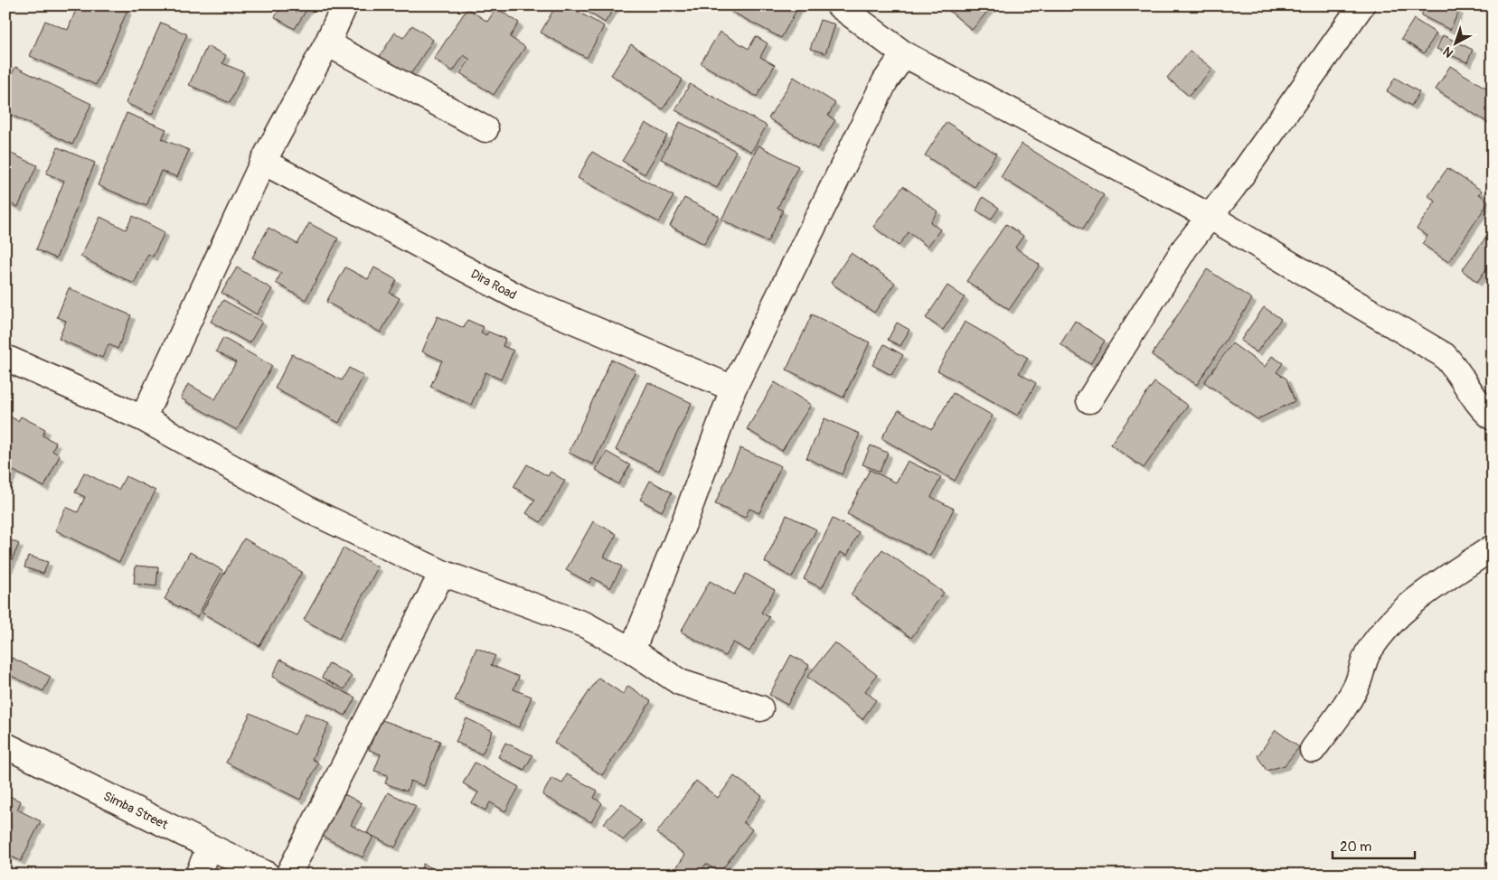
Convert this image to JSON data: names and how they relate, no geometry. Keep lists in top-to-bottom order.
{
  "streets": {
    "street": ["Dira Road", "Simba Street"]
  },
  "scale_bar": "20 m",
  "north": "bottom left"
}
